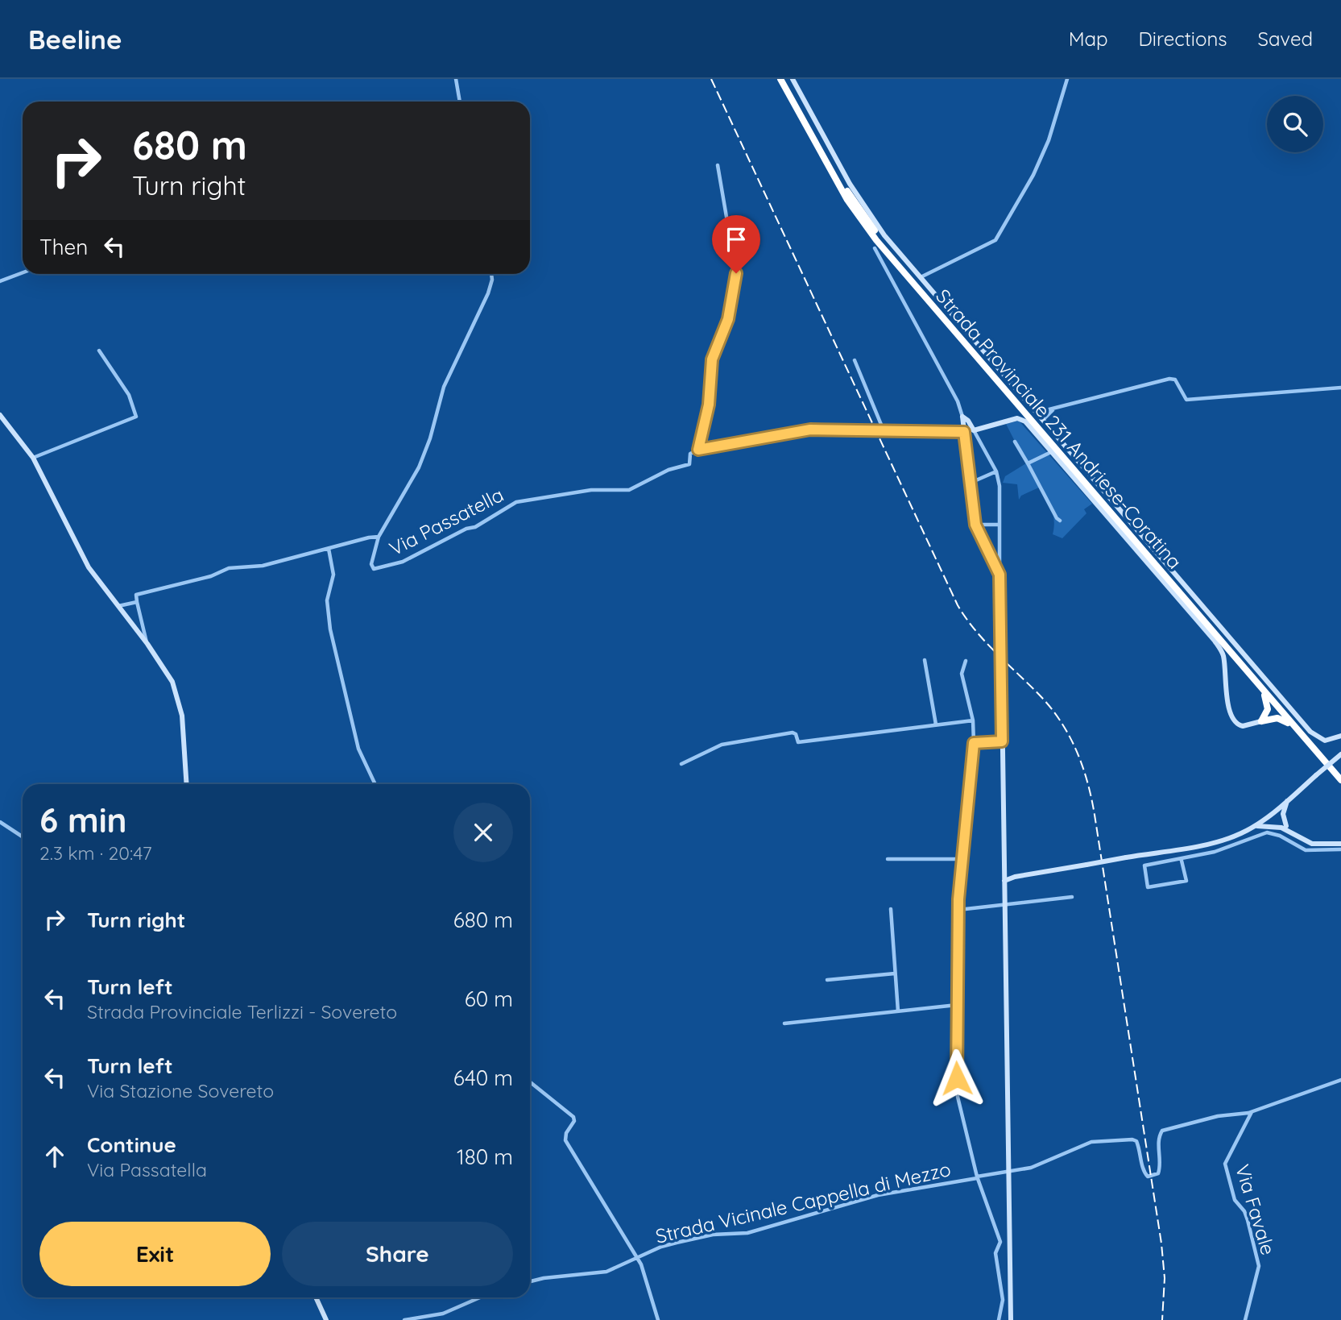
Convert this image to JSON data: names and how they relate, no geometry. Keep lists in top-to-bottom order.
{
  "streets": {
    "highway": ["Strada Provinciale 231 Andriese-Coratina"],
    "street": ["Via Passatella", "Strada Vicinale Cappella di Mezzo", "Via Favale"]
  },
  "crossings": [
    ["Strada Vicinale Cappella di Mezzo", "Via Favale"]
  ],
  "page": {
    "header": "Beeline",
    "nav": ["Map", "Directions", "Saved"],
    "turn": ["680 m", "Turn right"],
    "then": "Then",
    "heading": ["6 min", "2.3 km · 20:47"],
    "list": [
      {
        "name": "Turn right",
        "value": "680 m"
      },
      {
        "name": "Turn left",
        "note": "Strada Provinciale Terlizzi - Sovereto",
        "value": "60 m"
      },
      {
        "name": "Turn left",
        "note": "Via Stazione Sovereto",
        "value": "640 m"
      },
      {
        "name": "Continue",
        "note": "Via Passatella",
        "value": "180 m"
      }
    ],
    "buttons": ["Exit", "Share"]
  }
}
